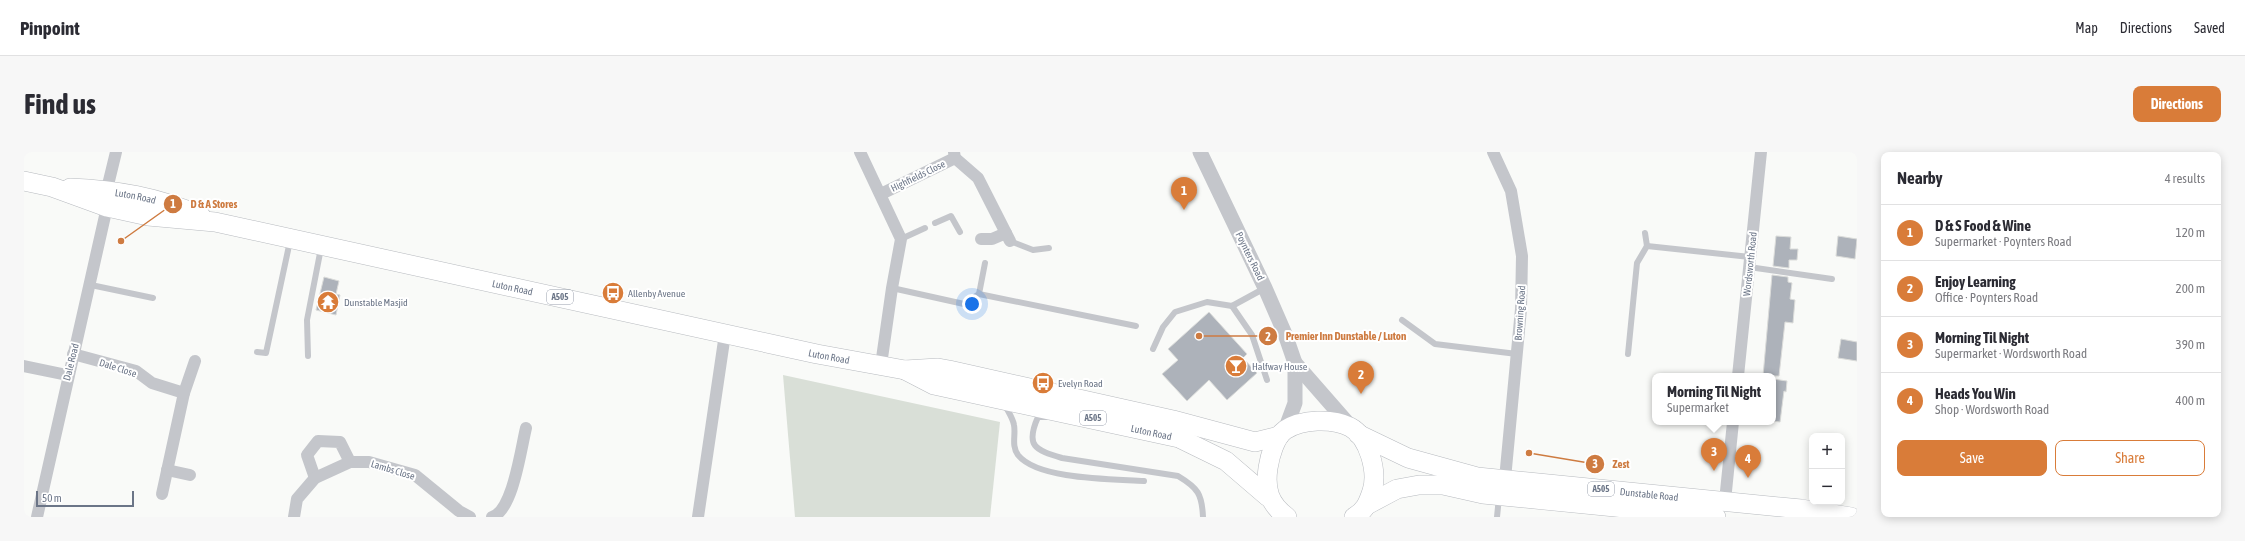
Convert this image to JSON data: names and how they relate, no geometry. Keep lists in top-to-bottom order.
{
  "streets": {
    "main road": ["Luton Road", "A505", "Dunstable Road"],
    "street": [
      "Highfields Close",
      "Poynters Road",
      "Wordsworth Road",
      "Browning Road",
      "Dale Road",
      "Dale Close",
      "Lambs Close"
    ]
  },
  "crossings": [
    ["Luton Road", "Poynters Road"],
    ["Luton Road", "A505"],
    ["Luton Road", "Dale Road"],
    ["Poynters Road", "A505"],
    ["Poynters Road", "Dunstable Road"],
    ["A505", "Dunstable Road"],
    ["Browning Road", "Dunstable Road"],
    ["Dale Road", "Dale Close"]
  ],
  "places": {
    "other": ["D & A Stores", "Premier Inn Dunstable / Luton", "Zest"],
    "bus stop": ["Allenby Avenue", "Evelyn Road"],
    "temple": ["Dunstable Masjid"],
    "bar": ["Halfway House"]
  },
  "scale_bar": "50 m",
  "page": {
    "header": "Pinpoint",
    "nav": ["Map", "Directions", "Saved"],
    "buttons": [
      "Directions",
      ["Save", "Share"]
    ],
    "title": "Find us",
    "heading": ["Nearby", "4 results"],
    "pins": [
      "1",
      "2",
      "3",
      "4"
    ],
    "list": [
      {
        "mark": "1",
        "name": "D & S Food & Wine",
        "note": "Supermarket · Poynters Road",
        "value": "120 m"
      },
      {
        "mark": "2",
        "name": "Enjoy Learning",
        "note": "Office · Poynters Road",
        "value": "200 m"
      },
      {
        "mark": "3",
        "name": "Morning Til Night",
        "note": "Supermarket · Wordsworth Road",
        "value": "390 m"
      },
      {
        "mark": "4",
        "name": "Heads You Win",
        "note": "Shop · Wordsworth Road",
        "value": "400 m"
      }
    ],
    "popup": ["Morning Til Night", "Supermarket"],
    "map_buttons": ["+", "−"],
    "scale": "50 m"
  }
}
